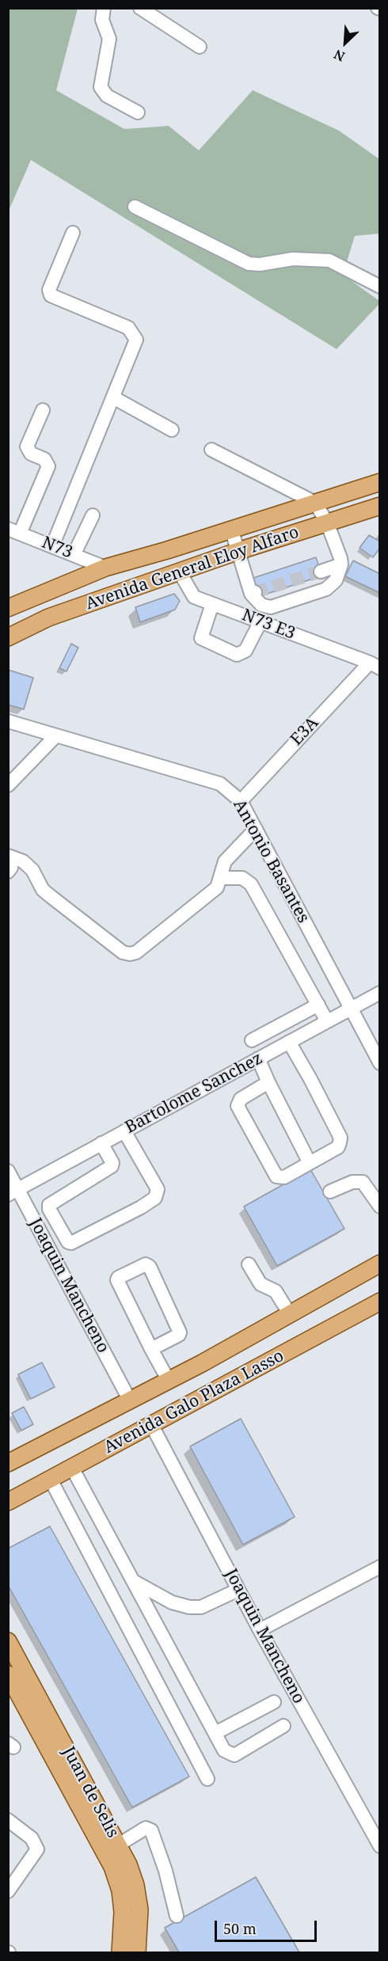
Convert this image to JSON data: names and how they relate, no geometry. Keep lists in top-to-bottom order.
{
  "streets": {
    "main road": ["Avenida General Eloy Alfaro", "Avenida Galo Plaza Lasso", "Juan de Selis"],
    "street": [
      "N73",
      "N73 E3",
      "E3A",
      "Antonio Basantes",
      "Bartolome Sanchez",
      "Joaquin Mancheno"
    ]
  },
  "crossings": [
    ["N73", "Avenida General Eloy Alfaro"],
    ["Avenida General Eloy Alfaro", "N73 E3"],
    ["N73 E3", "E3A"],
    ["E3A", "Antonio Basantes"],
    ["Antonio Basantes", "Bartolome Sanchez"],
    ["Bartolome Sanchez", "Joaquin Mancheno"],
    ["Joaquin Mancheno", "Avenida Galo Plaza Lasso"]
  ],
  "scale_bar": "50 m",
  "north": "bottom left"
}
